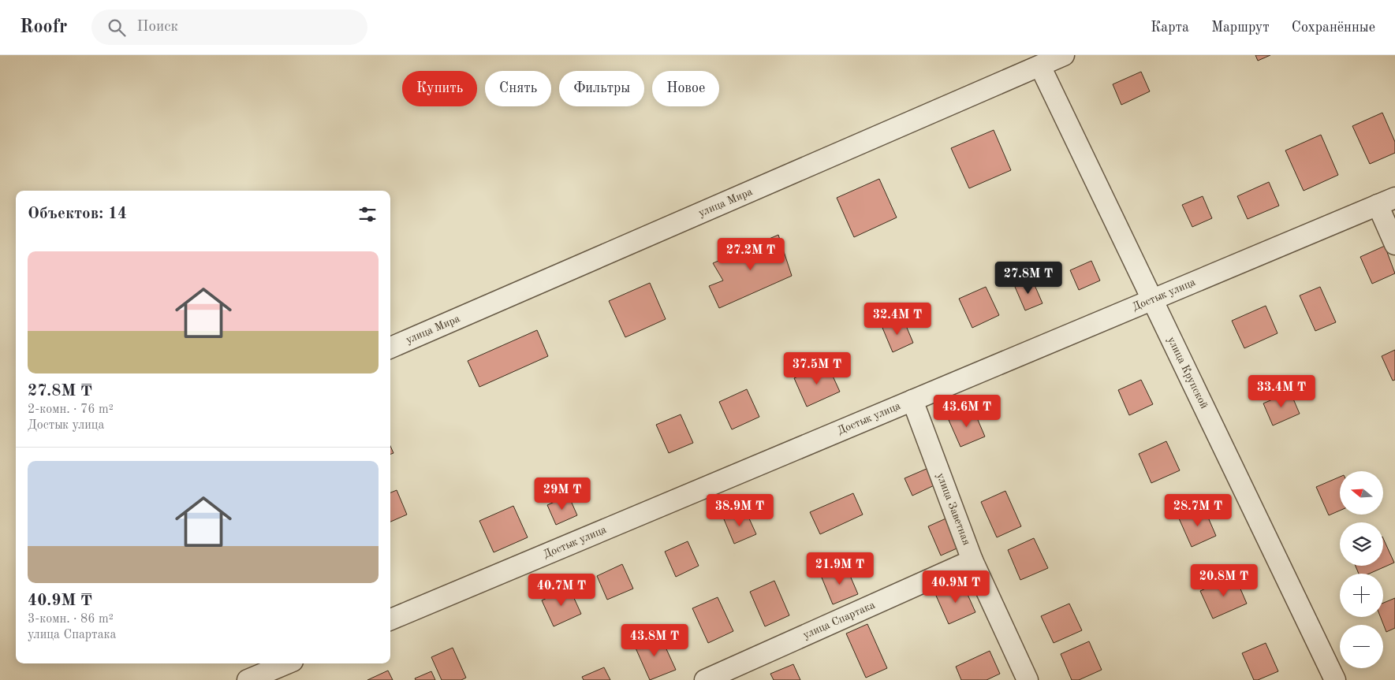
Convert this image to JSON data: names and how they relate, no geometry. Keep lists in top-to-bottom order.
{
  "streets": {
    "street": [
      "улица Мира",
      "Достык улица",
      "улица Крупской",
      "улица Заветная",
      "улица Спартака"
    ]
  },
  "crossings": [
    ["улица Мира", "улица Крупской"],
    ["Достык улица", "улица Крупской"],
    ["Достык улица", "улица Заветная"],
    ["улица Заветная", "улица Спартака"]
  ],
  "north": "left",
  "page": {
    "header": "Roofr",
    "search": "Поиск",
    "nav": ["Карта", "Маршрут", "Сохранённые"],
    "chip": [
      "Купить",
      "Снять",
      "Фильтры",
      "Новое"
    ],
    "heading": "Объектов: 14",
    "price": [
      "27.2M ₸",
      "27.8M ₸",
      "32.4M ₸",
      "37.5M ₸",
      "33.4M ₸",
      "43.6M ₸",
      "29M ₸",
      "38.9M ₸",
      "28.7M ₸",
      "21.9M ₸",
      "20.8M ₸",
      "40.9M ₸",
      "40.7M ₸",
      "43.8M ₸"
    ],
    "list": [
      {
        "name": "27.8M ₸",
        "note": "2-комн. · 76 m² · Достык улица"
      },
      {
        "name": "40.9M ₸",
        "note": "3-комн. · 86 m² · улица Спартака"
      }
    ],
    "map_buttons": ["+", "−"]
  }
}
